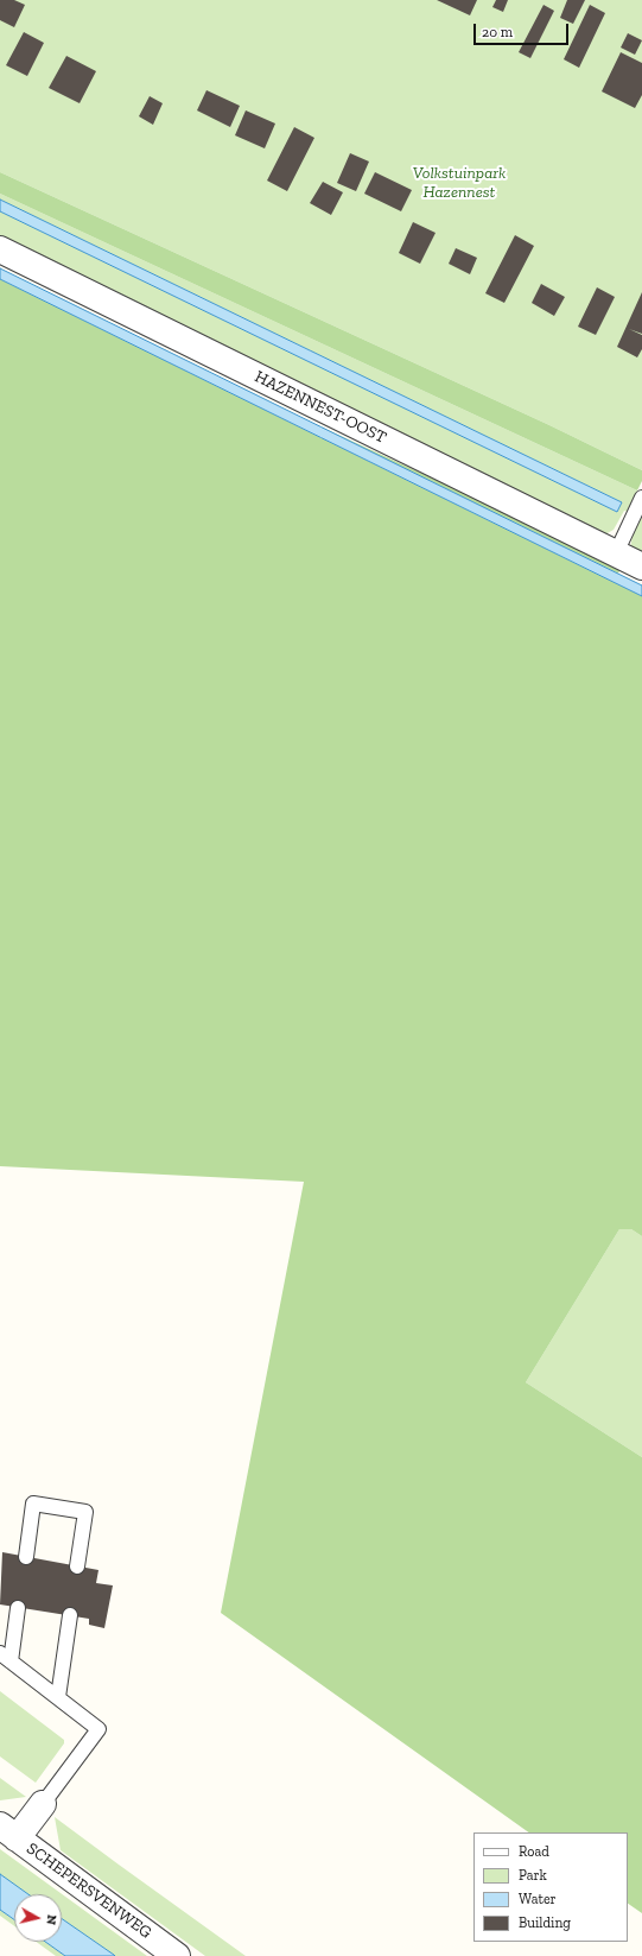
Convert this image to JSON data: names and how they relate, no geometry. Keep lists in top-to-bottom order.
{
  "streets": {
    "street": ["HAZENNEST-OOST", "SCHEPERSVENWEG"]
  },
  "parks": ["Volkstuinpark Hazennest"],
  "legend": [
    "Road",
    "Park",
    "Water",
    "Building"
  ],
  "scale_bar": "20 m",
  "north": "right"
}
